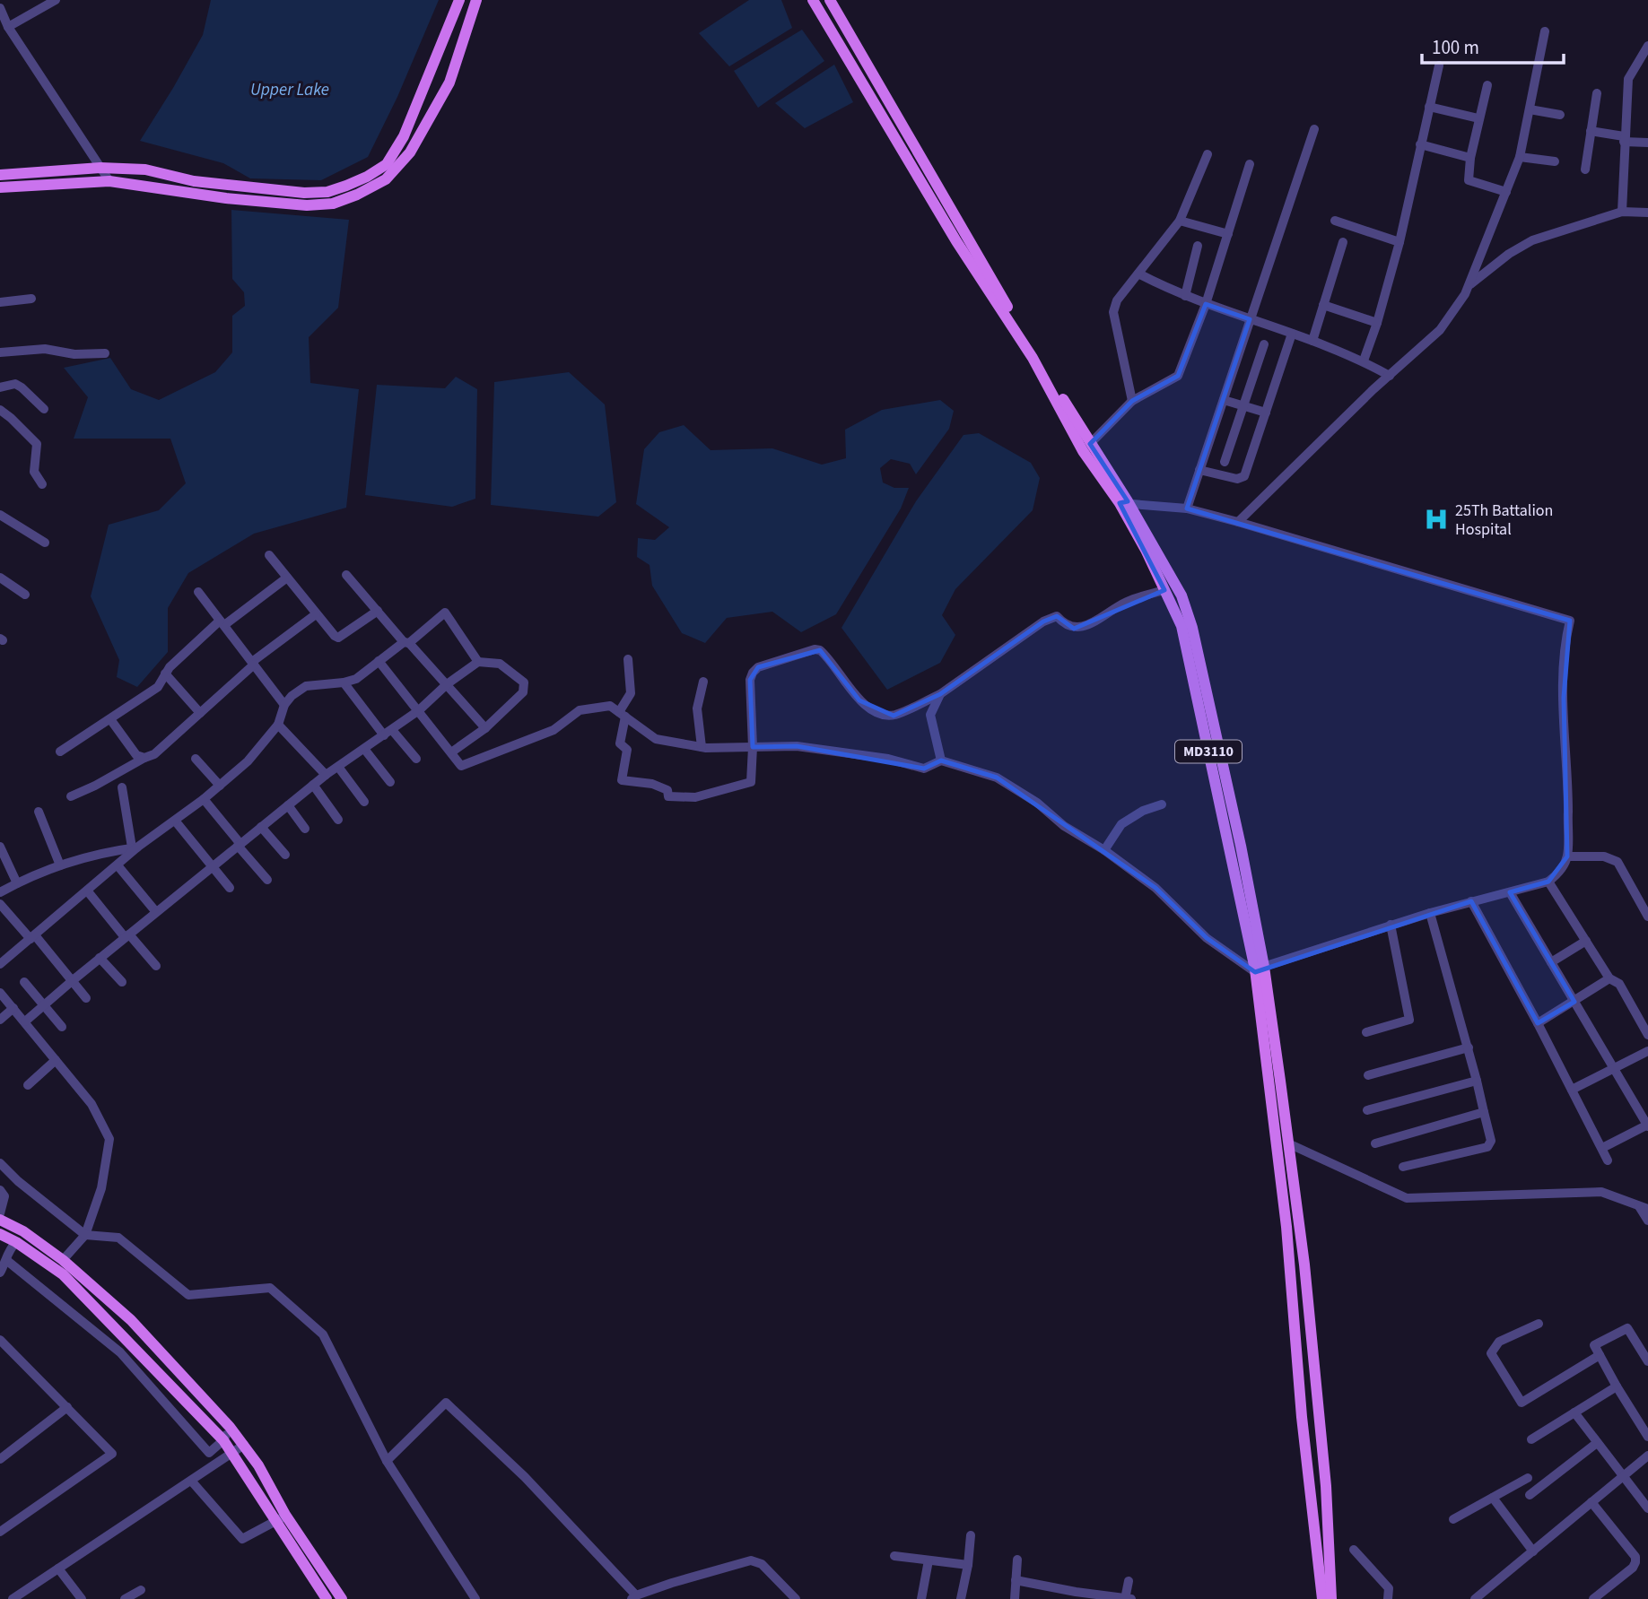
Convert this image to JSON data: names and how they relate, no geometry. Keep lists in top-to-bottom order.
{
  "streets": {
    "main road": ["MD3110"]
  },
  "water": ["Upper Lake"],
  "places": {
    "hospital": ["25Th Battalion Hospital"]
  },
  "scale_bar": "100 m"
}
